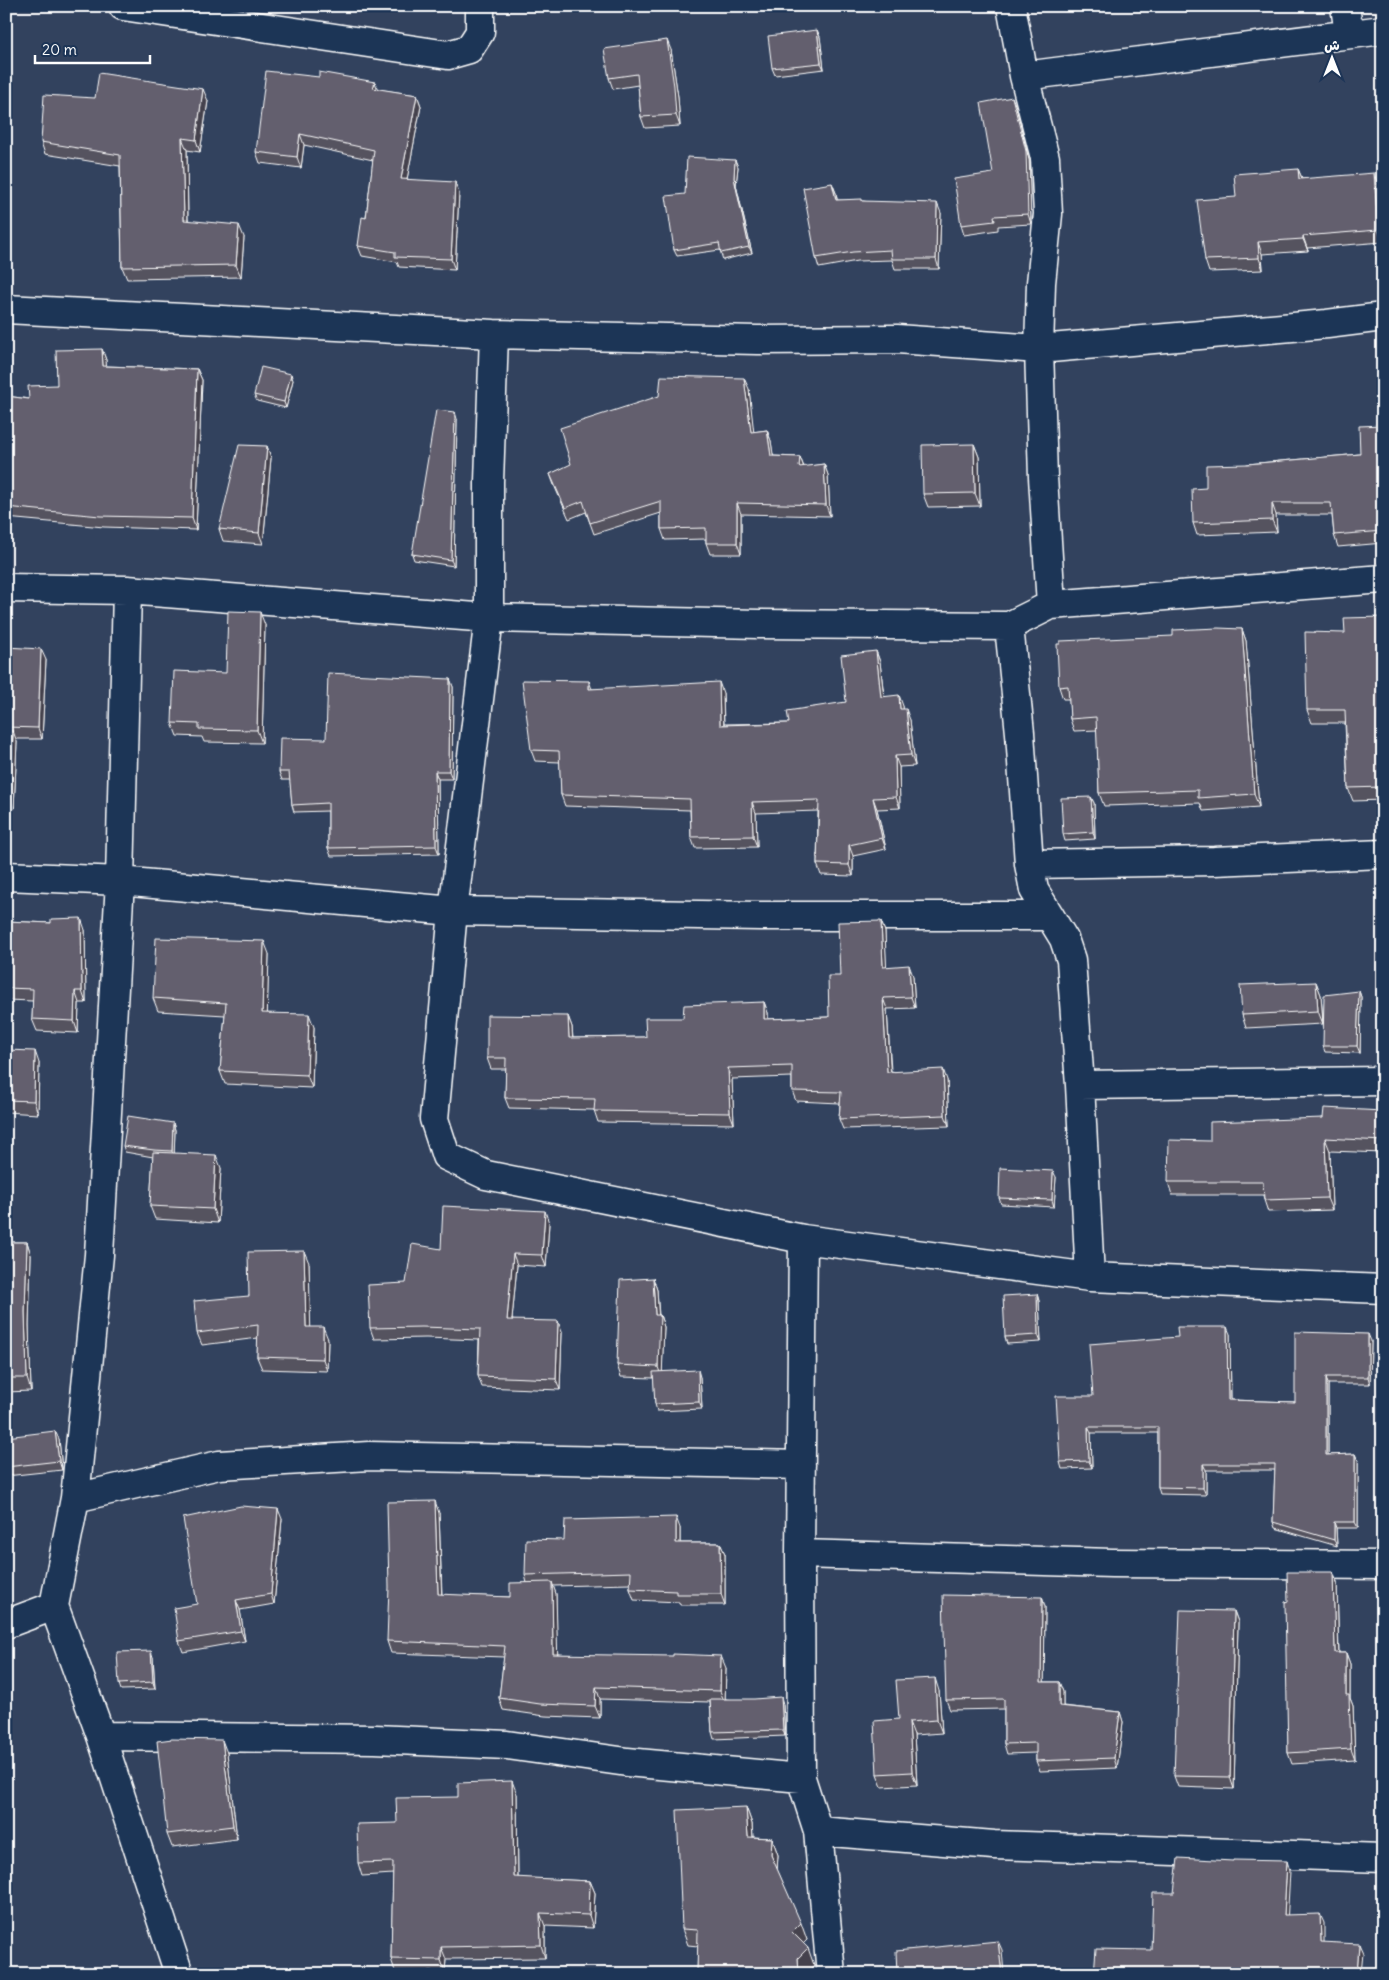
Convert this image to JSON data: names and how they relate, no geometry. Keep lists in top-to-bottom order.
{
  "scale_bar": "20 m",
  "north": "top"
}
